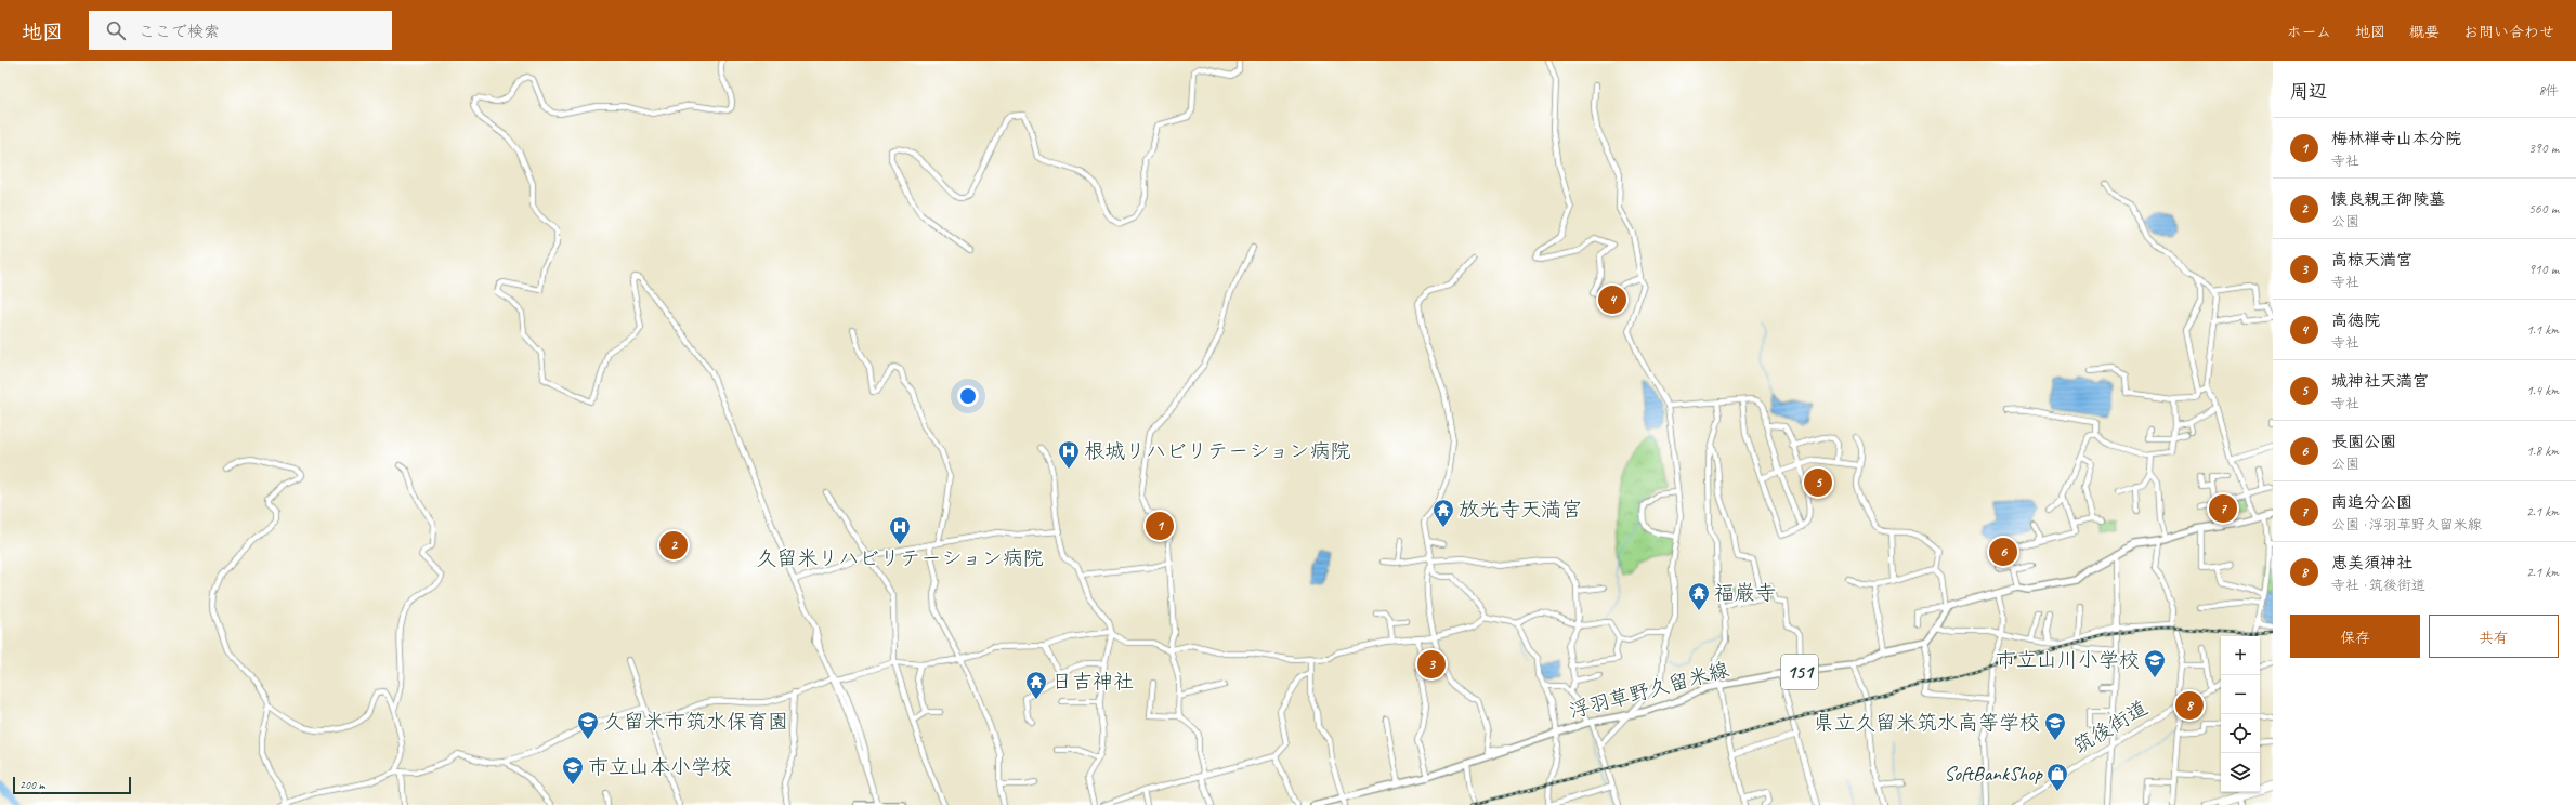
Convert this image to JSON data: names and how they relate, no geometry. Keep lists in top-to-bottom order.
{
  "streets": {
    "main road": ["151", "浮羽草野久留米線"],
    "street": ["筑後街道"]
  },
  "places": {
    "hospital": ["根城リハビリテーション病院", "久留米リハビリテーション病院"],
    "temple": ["放光寺天満宮", "福巌寺", "日吉神社"],
    "school or university": [
      "市立山川小学校",
      "久留米市筑水保育園",
      "県立久留米筑水高等学校",
      "市立山本小学校"
    ],
    "shop": ["SoftBankShop"]
  },
  "scale_bar": "200 m",
  "page": {
    "header": "地図",
    "search": "ここで検索",
    "nav": [
      "ホーム",
      "地図",
      "概要",
      "お問い合わせ"
    ],
    "heading": ["周辺", "8件"],
    "list": [
      {
        "mark": "1",
        "name": "梅林禅寺山本分院",
        "note": "寺社",
        "value": "390 m"
      },
      {
        "mark": "2",
        "name": "懐良親王御陵墓",
        "note": "公園",
        "value": "560 m"
      },
      {
        "mark": "3",
        "name": "高椋天満宮",
        "note": "寺社",
        "value": "910 m"
      },
      {
        "mark": "4",
        "name": "高徳院",
        "note": "寺社",
        "value": "1.1 km"
      },
      {
        "mark": "5",
        "name": "城神社天満宮",
        "note": "寺社",
        "value": "1.4 km"
      },
      {
        "mark": "6",
        "name": "長園公園",
        "note": "公園",
        "value": "1.8 km"
      },
      {
        "mark": "7",
        "name": "南追分公園",
        "note": "公園 · 浮羽草野久留米線",
        "value": "2.1 km"
      },
      {
        "mark": "8",
        "name": "恵美須神社",
        "note": "寺社 · 筑後街道",
        "value": "2.1 km"
      }
    ],
    "pins": [
      "4",
      "5",
      "7",
      "1",
      "2",
      "6",
      "3",
      "8"
    ],
    "buttons": ["保存", "共有"],
    "map_buttons": ["+", "−"],
    "scale": "200 m"
  }
}
